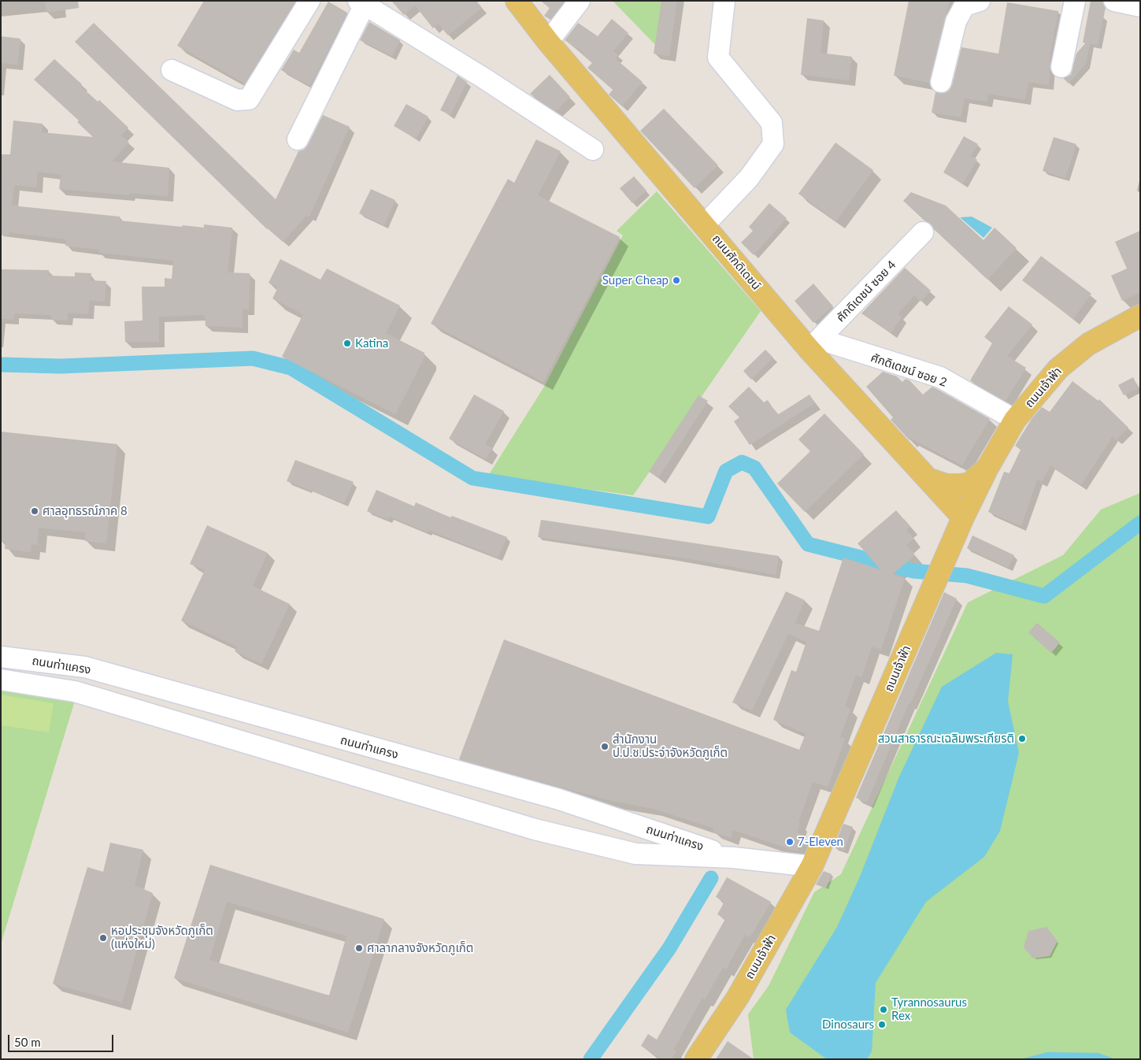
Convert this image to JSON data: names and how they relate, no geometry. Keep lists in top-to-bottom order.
{
  "streets": {
    "main road": ["ถนนศักดิเดชน์", "ถนนเจ้าฟ้า"],
    "street": ["ศักดิเดชน์ ซอย 4", "ศักดิเดชน์ ซอย 2", "ถนนท่าแครง"]
  },
  "crossings": [
    ["ถนนศักดิเดชน์", "ศักดิเดชน์ ซอย 4"],
    ["ถนนศักดิเดชน์", "ศักดิเดชน์ ซอย 2"],
    ["ถนนศักดิเดชน์", "ถนนเจ้าฟ้า"],
    ["ศักดิเดชน์ ซอย 4", "ศักดิเดชน์ ซอย 2"],
    ["ศักดิเดชน์ ซอย 2", "ถนนเจ้าฟ้า"],
    ["ถนนเจ้าฟ้า", "ถนนท่าแครง"]
  ],
  "places": [
    "Super Cheap",
    "Katina",
    "ศาลอุทธรณ์ภาค 8",
    "สวนสาธารณะเฉลิมพระเกียรติ",
    "สำนักงาน ป.ป.ช.ประจำจังหวัดภูเก็ต",
    "7-Eleven",
    "หอประชุมจังหวัดภูเก็ต (แห่งใหม่)",
    "ศาลากลางจังหวัดภูเก็ต",
    "Tyrannosaurus Rex",
    "Dinosaurs"
  ],
  "scale_bar": "50 m"
}
